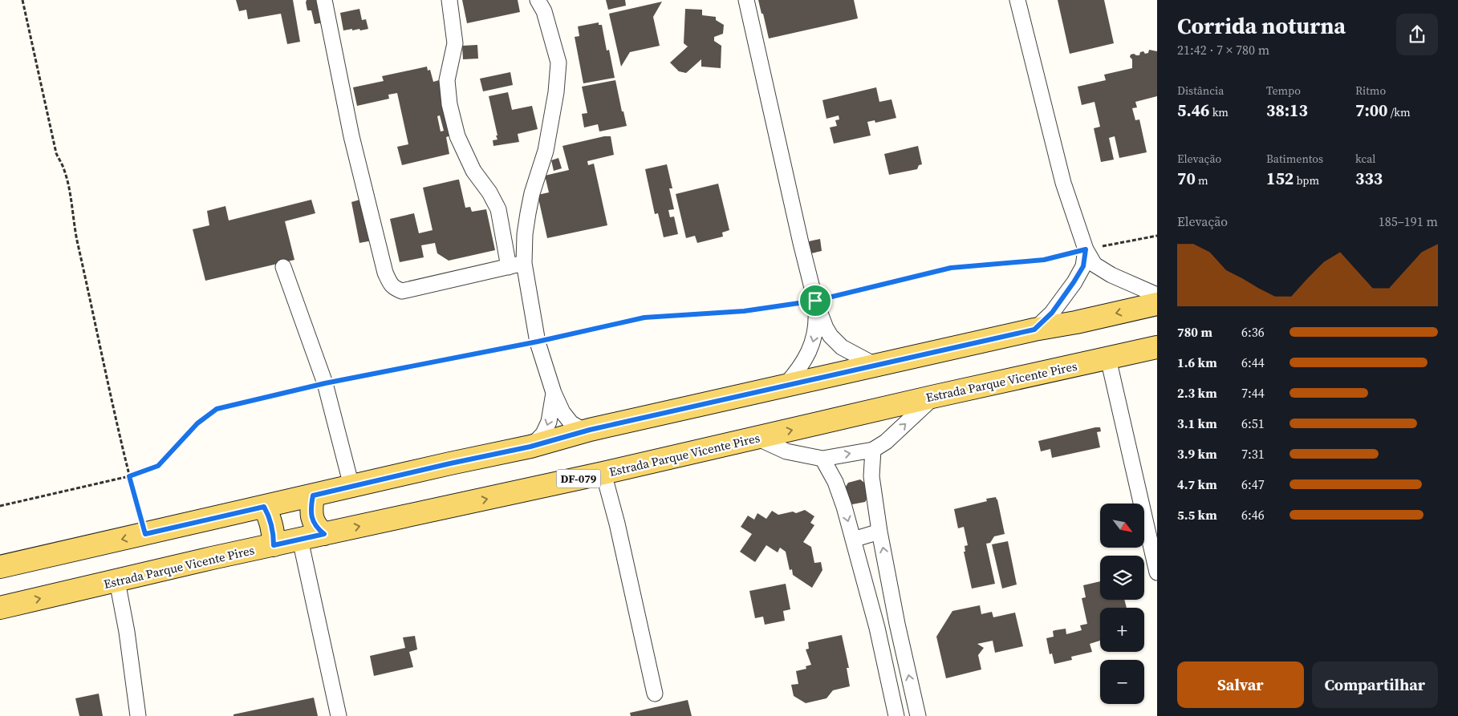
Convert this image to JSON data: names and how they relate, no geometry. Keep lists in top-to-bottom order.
{
  "streets": {
    "main road": ["Estrada Parque Vicente Pires", "DF-079"]
  },
  "north": "bottom right",
  "page": {
    "heading": ["Corrida noturna", "21:42 · 7 × 780 m"],
    "stats": [
      ["Distância", "5.46 km"],
      ["Tempo", "38:13"],
      ["Ritmo", "7:00 /km"],
      ["Elevação", "70 m"],
      ["Batimentos", "152 bpm"],
      ["kcal", "333"]
    ],
    "chart": ["Elevação", "185–191 m"],
    "list": [
      {
        "name": "780 m",
        "note": "6:36"
      },
      {
        "name": "1.6 km",
        "note": "6:44"
      },
      {
        "name": "2.3 km",
        "note": "7:44"
      },
      {
        "name": "3.1 km",
        "note": "6:51"
      },
      {
        "name": "3.9 km",
        "note": "7:31"
      },
      {
        "name": "4.7 km",
        "note": "6:47"
      },
      {
        "name": "5.5 km",
        "note": "6:46"
      }
    ],
    "map_buttons": ["+", "−"],
    "buttons": ["Salvar", "Compartilhar"]
  }
}
